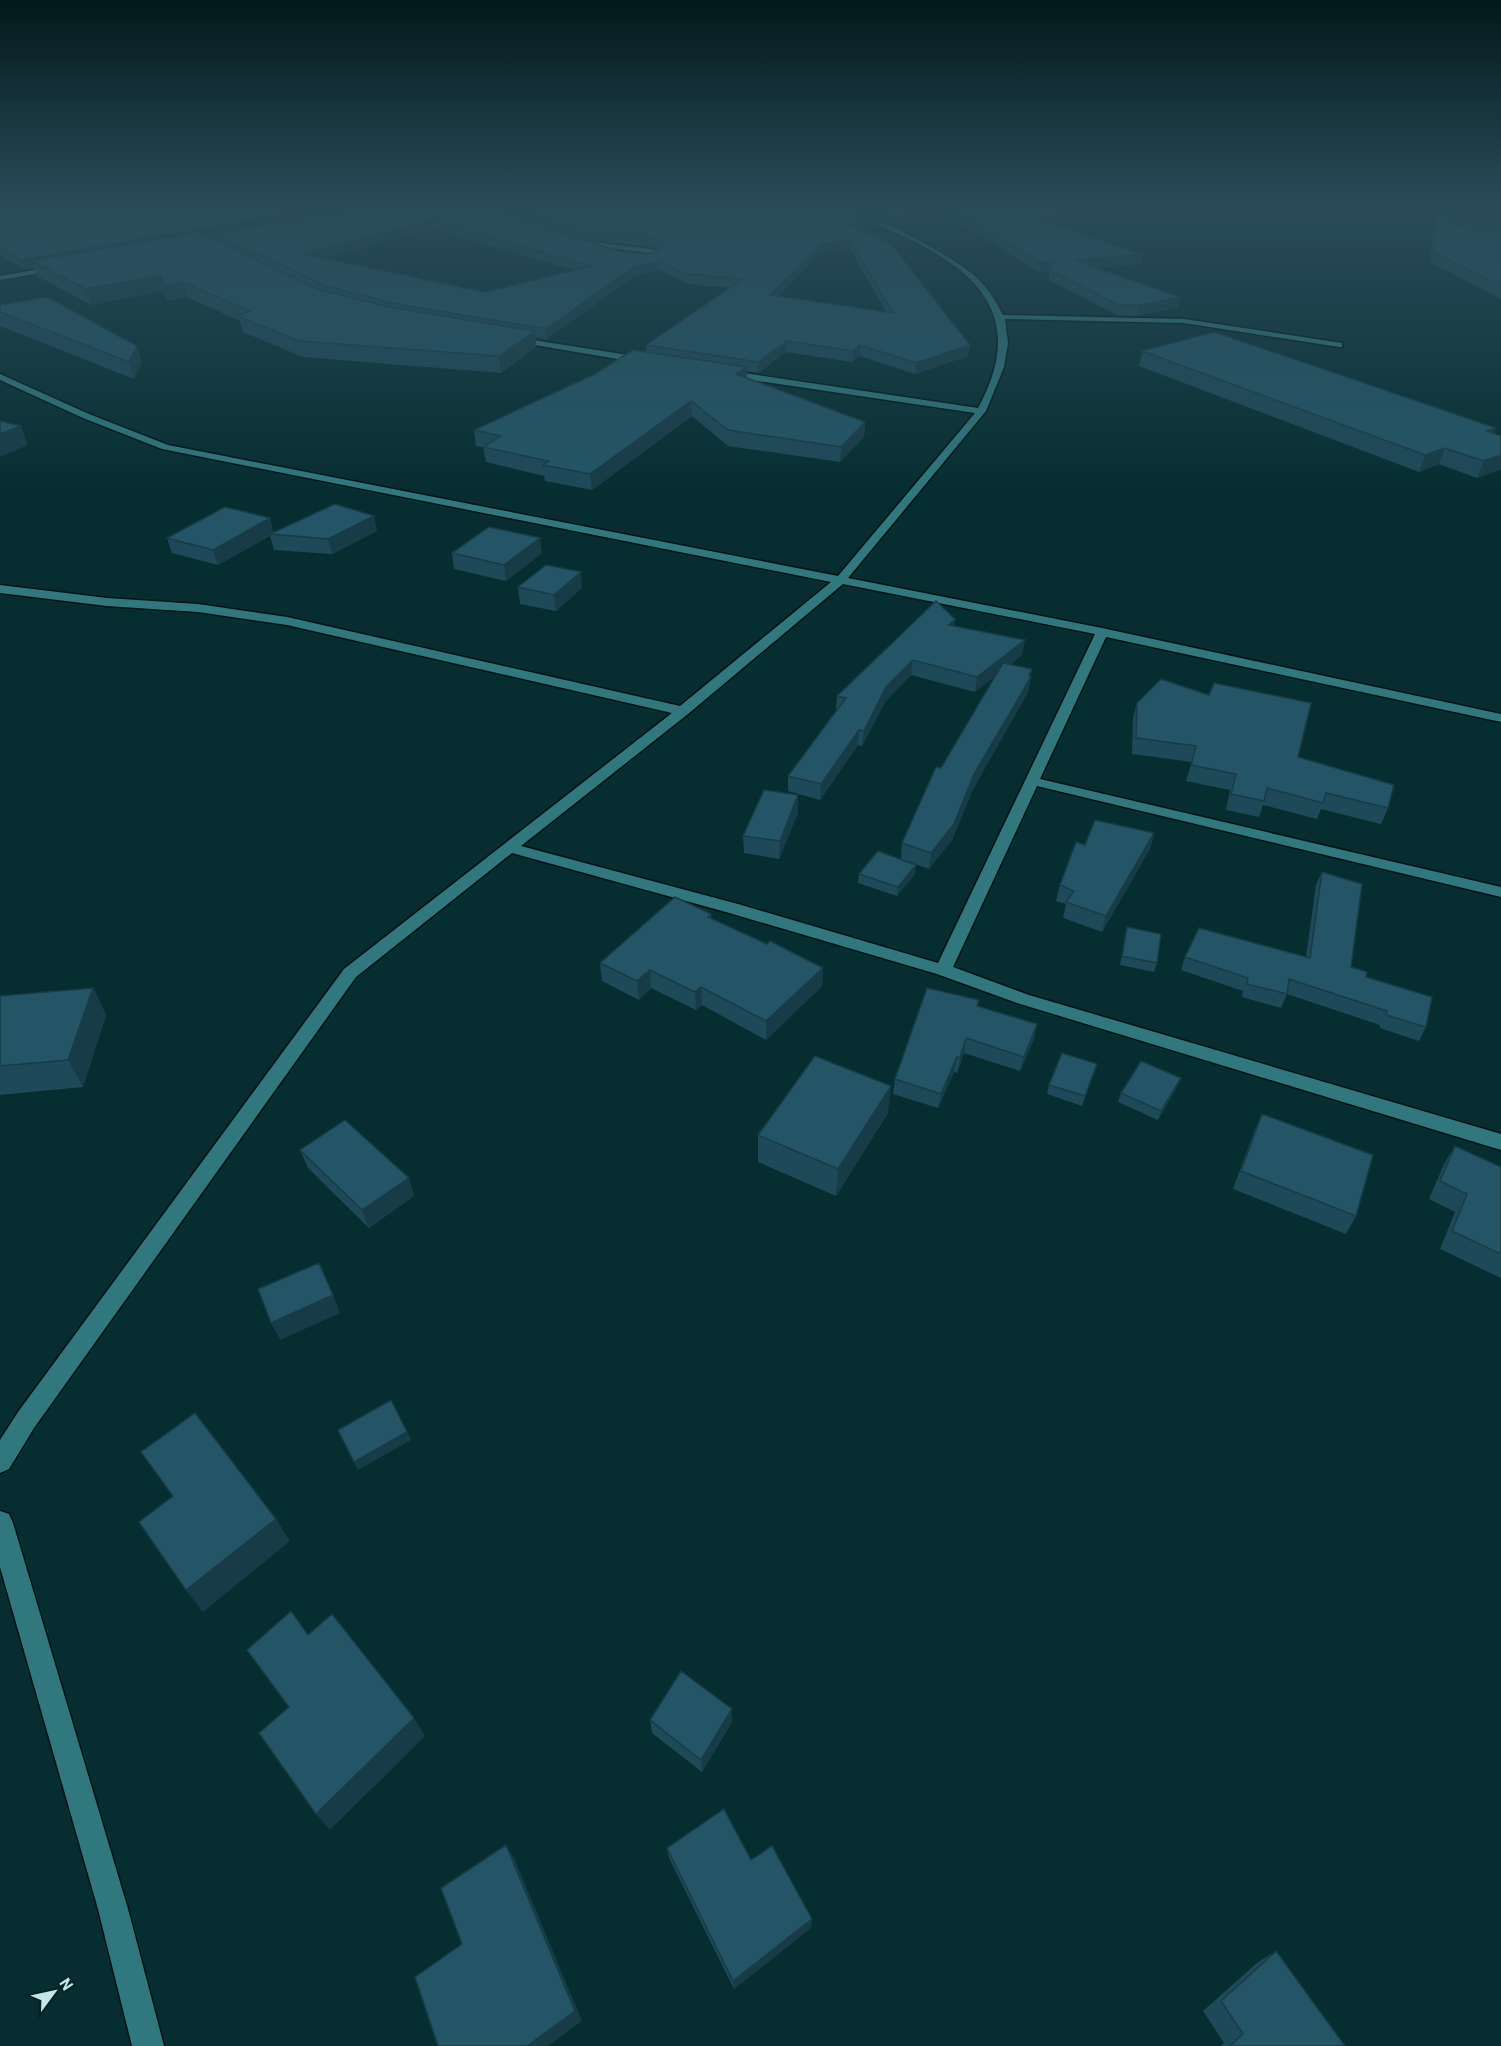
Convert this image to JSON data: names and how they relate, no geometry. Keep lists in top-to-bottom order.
{
  "north": "top right"
}
